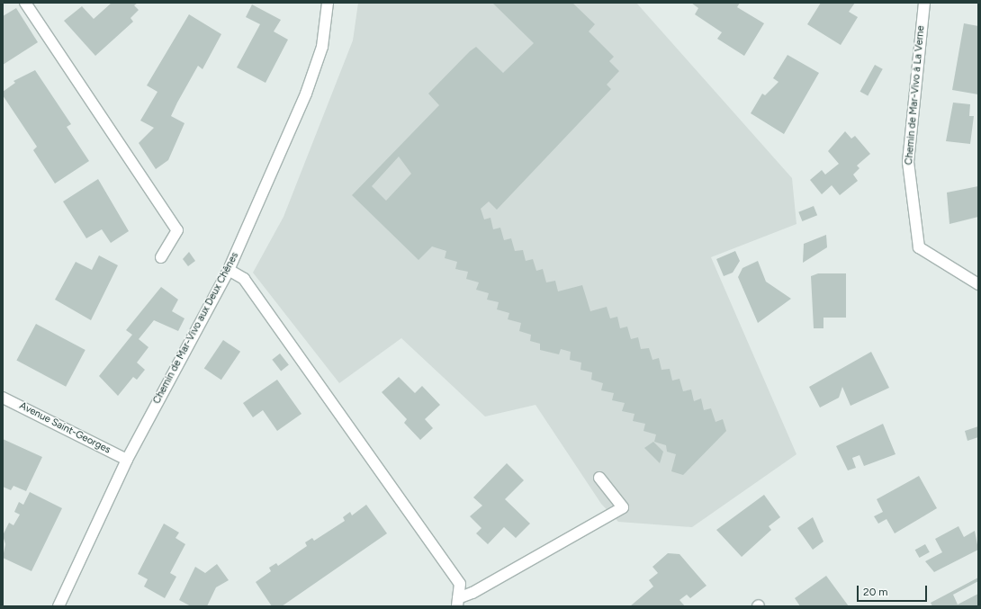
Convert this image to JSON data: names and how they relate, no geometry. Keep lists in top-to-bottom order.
{
  "streets": {
    "street": ["Chemin de Mar-Vivo à La Verne", "Chemin de Mar-Vivo aux Deux Chênes", "Avenue Saint-Georges"]
  },
  "crossings": [
    ["Chemin de Mar-Vivo aux Deux Chênes", "Avenue Saint-Georges"]
  ],
  "scale_bar": "20 m"
}
